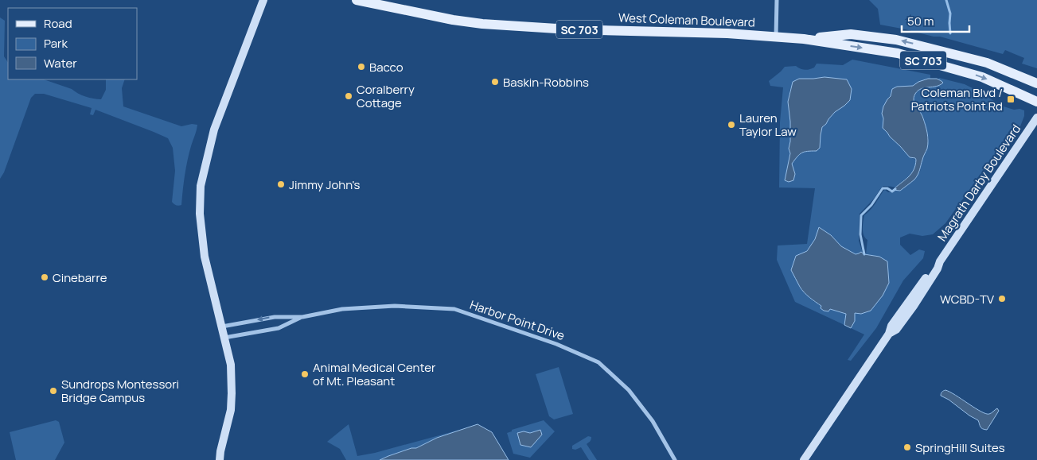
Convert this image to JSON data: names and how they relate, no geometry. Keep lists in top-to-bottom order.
{
  "streets": {
    "main road": ["West Coleman Boulevard", "SC 703"],
    "street": ["Magrath Darby Boulevard", "Harbor Point Drive"]
  },
  "places": {
    "other": [
      "Bacco",
      "Baskin-Robbins",
      "Coralberry Cottage",
      "Lauren Taylor Law",
      "Jimmy John's",
      "Cinebarre",
      "WCBD-TV",
      "Animal Medical Center of Mt. Pleasant",
      "Sundrops Montessori Bridge Campus",
      "SpringHill Suites"
    ],
    "transit": ["Coleman Blvd / Patriots Point Rd"]
  },
  "legend": ["Road", "Park", "Water"],
  "scale_bar": "50 m"
}
